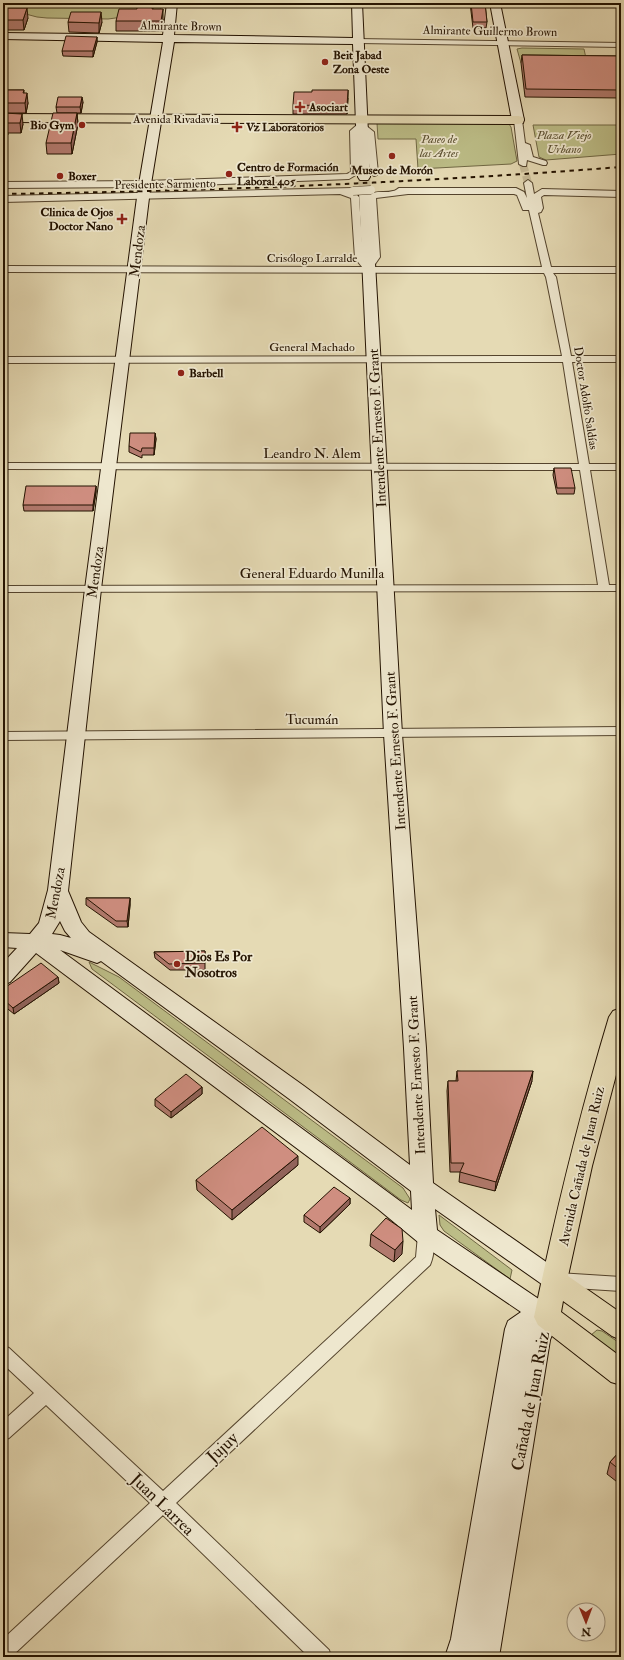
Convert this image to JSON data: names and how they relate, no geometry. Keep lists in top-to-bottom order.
{
  "streets": {
    "main road": ["Avenida Rivadavia", "Avenida Cañada de Juan Ruiz"],
    "street": [
      "Almirante Brown",
      "Almirante Guillermo Brown",
      "Presidente Sarmiento",
      "Mendoza",
      "Crisólogo Larralde",
      "General Machado",
      "Doctor Adolfo Saldías",
      "Intendente Ernesto F. Grant",
      "Leandro N. Alem",
      "General Eduardo Munilla",
      "Tucumán",
      "Cañada de Juan Ruiz",
      "Jujuy",
      "Juan Larrea"
    ]
  },
  "crossings": [
    ["Almirante Brown", "Almirante Guillermo Brown"],
    ["Almirante Brown", "Mendoza"],
    ["Avenida Rivadavia", "Mendoza"],
    ["Presidente Sarmiento", "Mendoza"],
    ["Presidente Sarmiento", "Doctor Adolfo Saldías"],
    ["Presidente Sarmiento", "Intendente Ernesto F. Grant"],
    ["Mendoza", "Crisólogo Larralde"],
    ["Mendoza", "General Machado"],
    ["Mendoza", "Leandro N. Alem"],
    ["Mendoza", "General Eduardo Munilla"],
    ["Mendoza", "Tucumán"],
    ["Crisólogo Larralde", "Doctor Adolfo Saldías"],
    ["Crisólogo Larralde", "Intendente Ernesto F. Grant"],
    ["General Machado", "Doctor Adolfo Saldías"],
    ["General Machado", "Intendente Ernesto F. Grant"],
    ["Doctor Adolfo Saldías", "Leandro N. Alem"],
    ["Doctor Adolfo Saldías", "General Eduardo Munilla"],
    ["Intendente Ernesto F. Grant", "Leandro N. Alem"],
    ["Intendente Ernesto F. Grant", "General Eduardo Munilla"],
    ["Intendente Ernesto F. Grant", "Tucumán"],
    ["Intendente Ernesto F. Grant", "Jujuy"],
    ["Avenida Cañada de Juan Ruiz", "Cañada de Juan Ruiz"],
    ["Jujuy", "Juan Larrea"]
  ],
  "parks": ["Plaza Viejo Urbano", "Paseo de las Artes"],
  "places": {
    "other": [
      "Beit Jabad Zona Oeste",
      "Bio Gym",
      "Museo de Morón",
      "Centro de Formación Laboral 405",
      "Boxer",
      "Barbell",
      "Dios Es Por Nosotros"
    ],
    "health": ["Asociart", "Vz Laboratorios", "Clinica de Ojos Doctor Nano"]
  },
  "north": "bottom"
}
